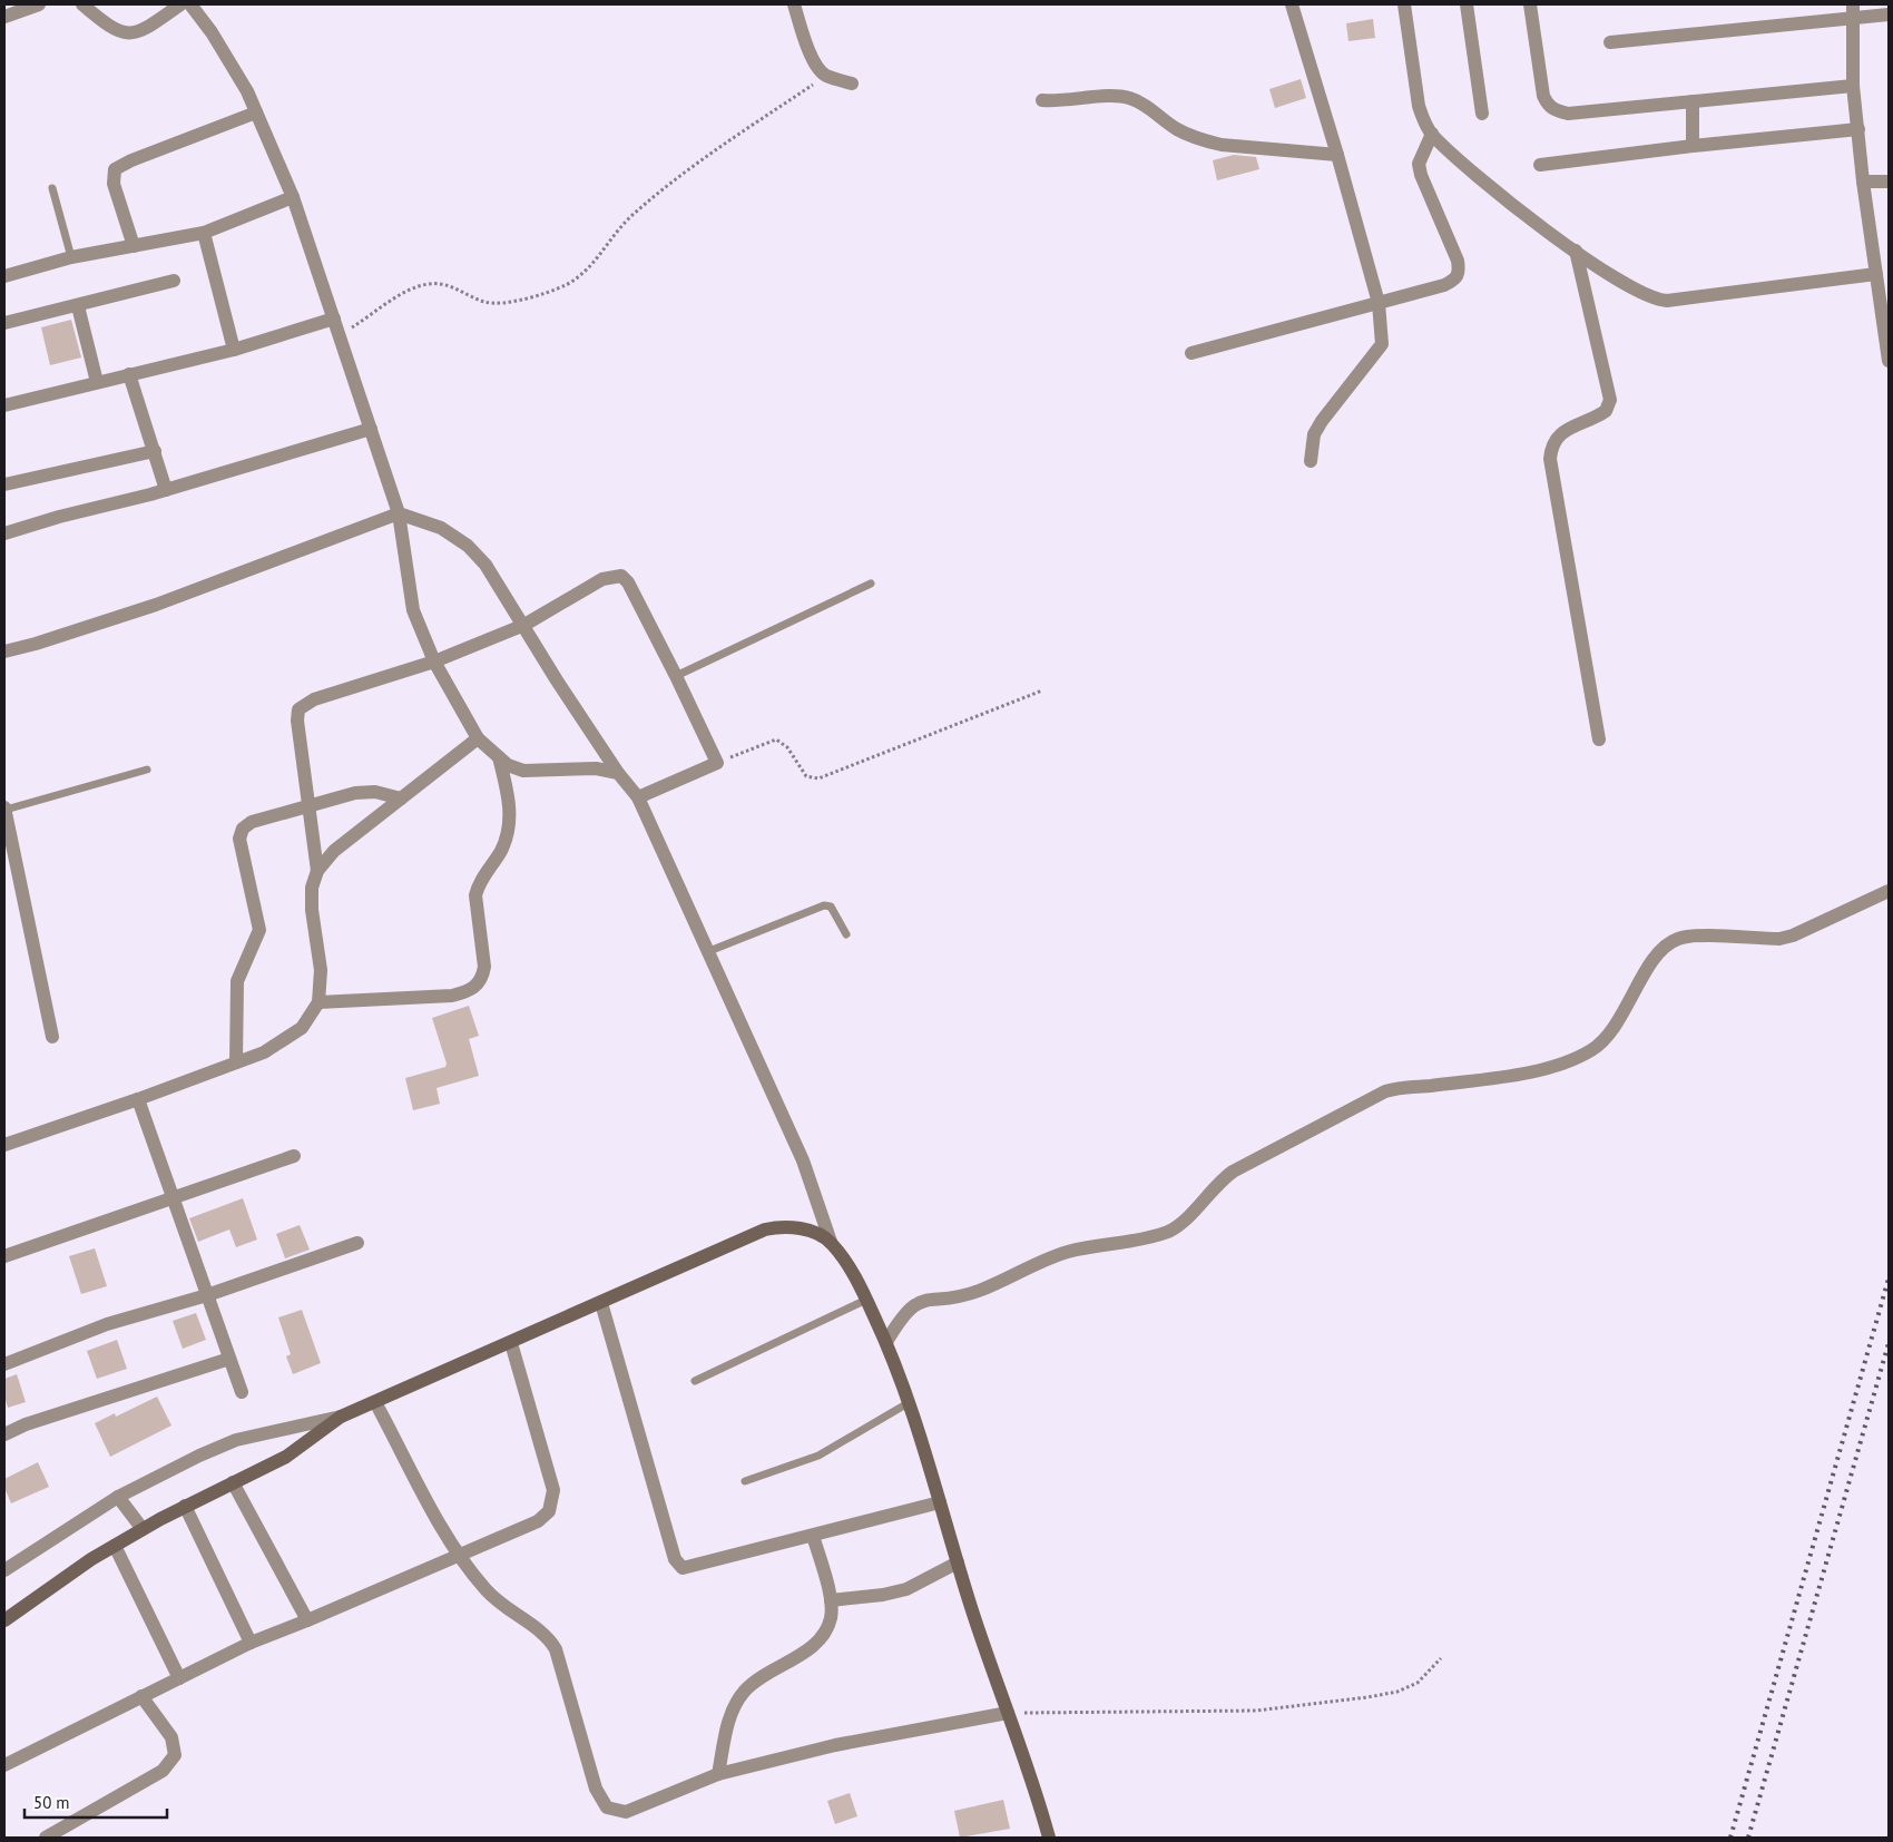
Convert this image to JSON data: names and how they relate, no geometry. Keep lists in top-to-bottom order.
{
  "scale_bar": "50 m"
}
